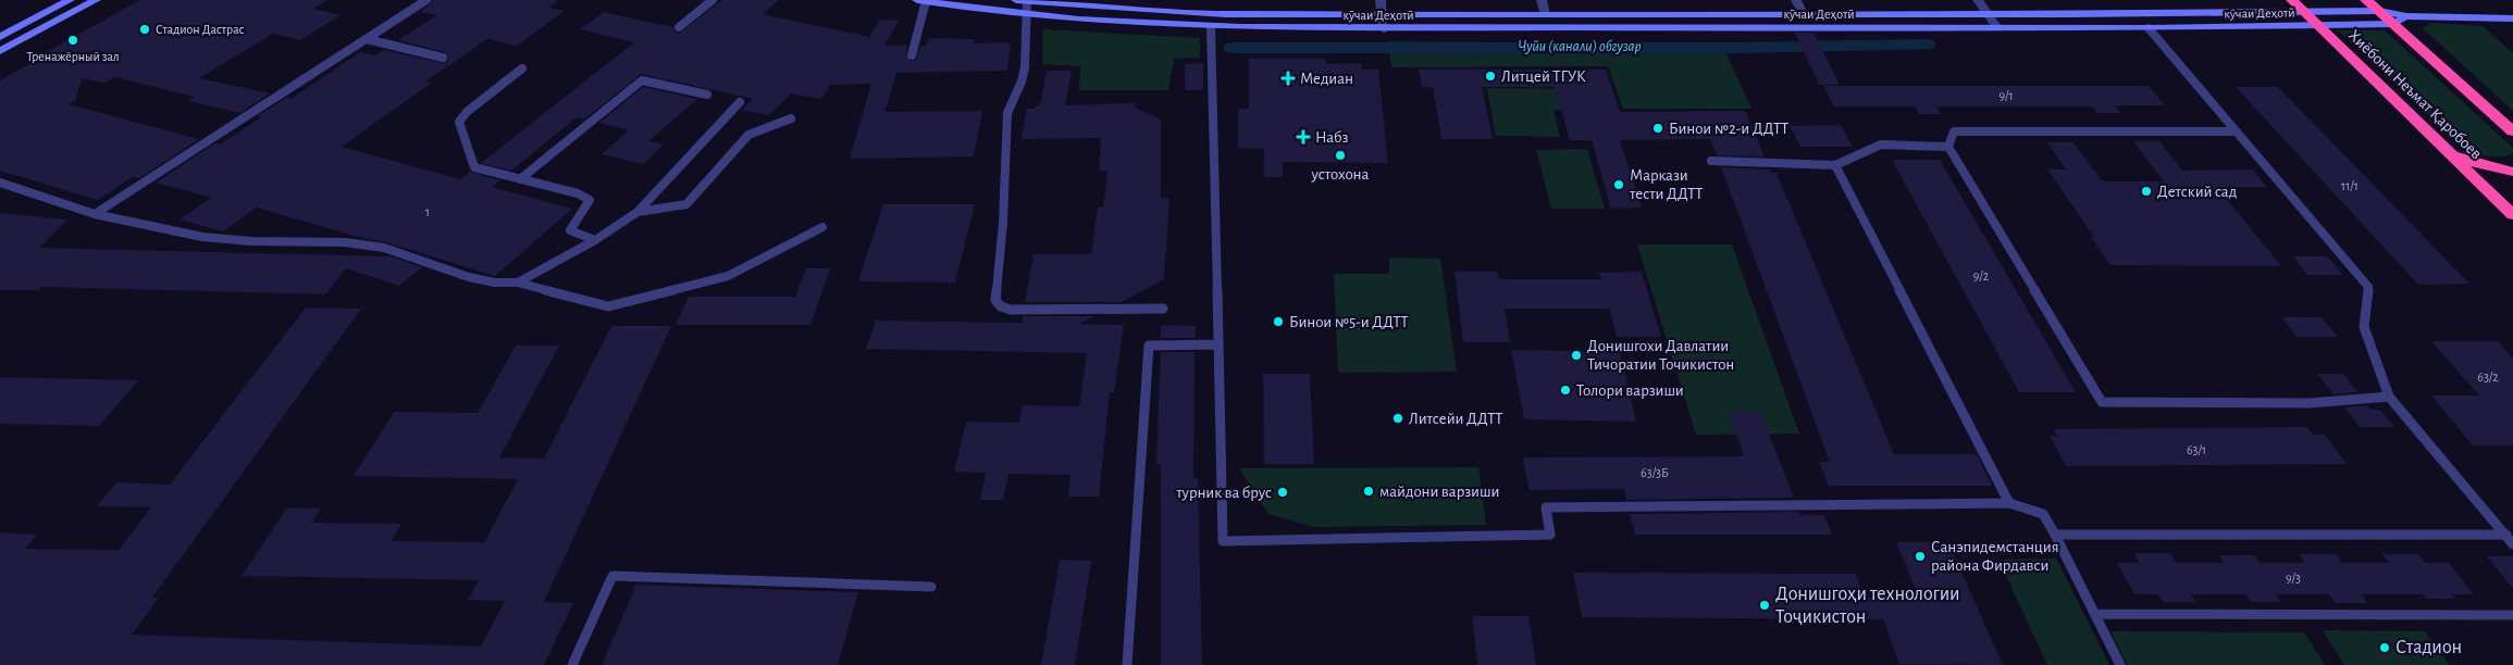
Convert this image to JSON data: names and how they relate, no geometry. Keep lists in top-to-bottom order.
{
  "streets": {
    "highway": ["Хиёбони Неъмат Қаробоев"],
    "street": ["кӯчаи Деҳотӣ"]
  },
  "crossings": [
    ["кӯчаи Деҳотӣ", "Хиёбони Неъмат Қаробоев"]
  ],
  "water": ["Чуйи (канали) обгузар"],
  "places": {
    "other": [
      "Стадион Дастрас",
      "Тренажёрный зал",
      "Литцей ТГУК",
      "Бинои №2-и ДДТТ",
      "устохона",
      "Маркази тести ДДТТ",
      "Детский сад",
      "Бинои №5-и ДДТТ",
      "Донишгохи Давлатии Тичоратии Точикистон",
      "Толори варзиши",
      "Литсейи ДДТТ",
      "майдони варзиши",
      "турник ва брус",
      "Санэпидемстанция района Фирдавси",
      "Донишгоҳи технологии Тоҷикистон",
      "Стадион"
    ],
    "health": ["Медиан", "Набз"]
  },
  "house_numbers": [
    "9/1",
    "11/1",
    "1",
    "9/2",
    "63/2",
    "63/1",
    "63/3Б",
    "9/3"
  ]
}
